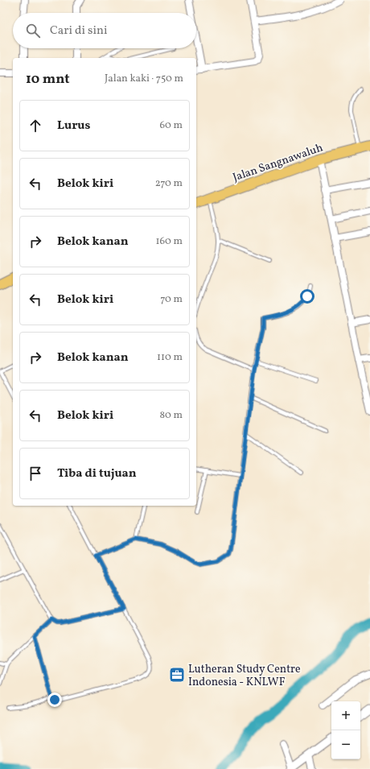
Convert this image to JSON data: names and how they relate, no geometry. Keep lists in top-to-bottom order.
{
  "streets": {
    "main road": ["Jalan Sangnawaluh"]
  },
  "places": {
    "office": ["Lutheran Study Centre Indonesia - KNLWF"]
  },
  "page": {
    "search": "Cari di sini",
    "heading": ["10 mnt", "Jalan kaki · 750 m"],
    "list": [
      ["Lurus", "60 m"],
      ["Belok kiri", "270 m"],
      ["Belok kanan", "160 m"],
      ["Belok kiri", "70 m"],
      ["Belok kanan", "110 m"],
      ["Belok kiri", "80 m"],
      "Tiba di tujuan"
    ],
    "map_buttons": ["+", "−"]
  }
}
